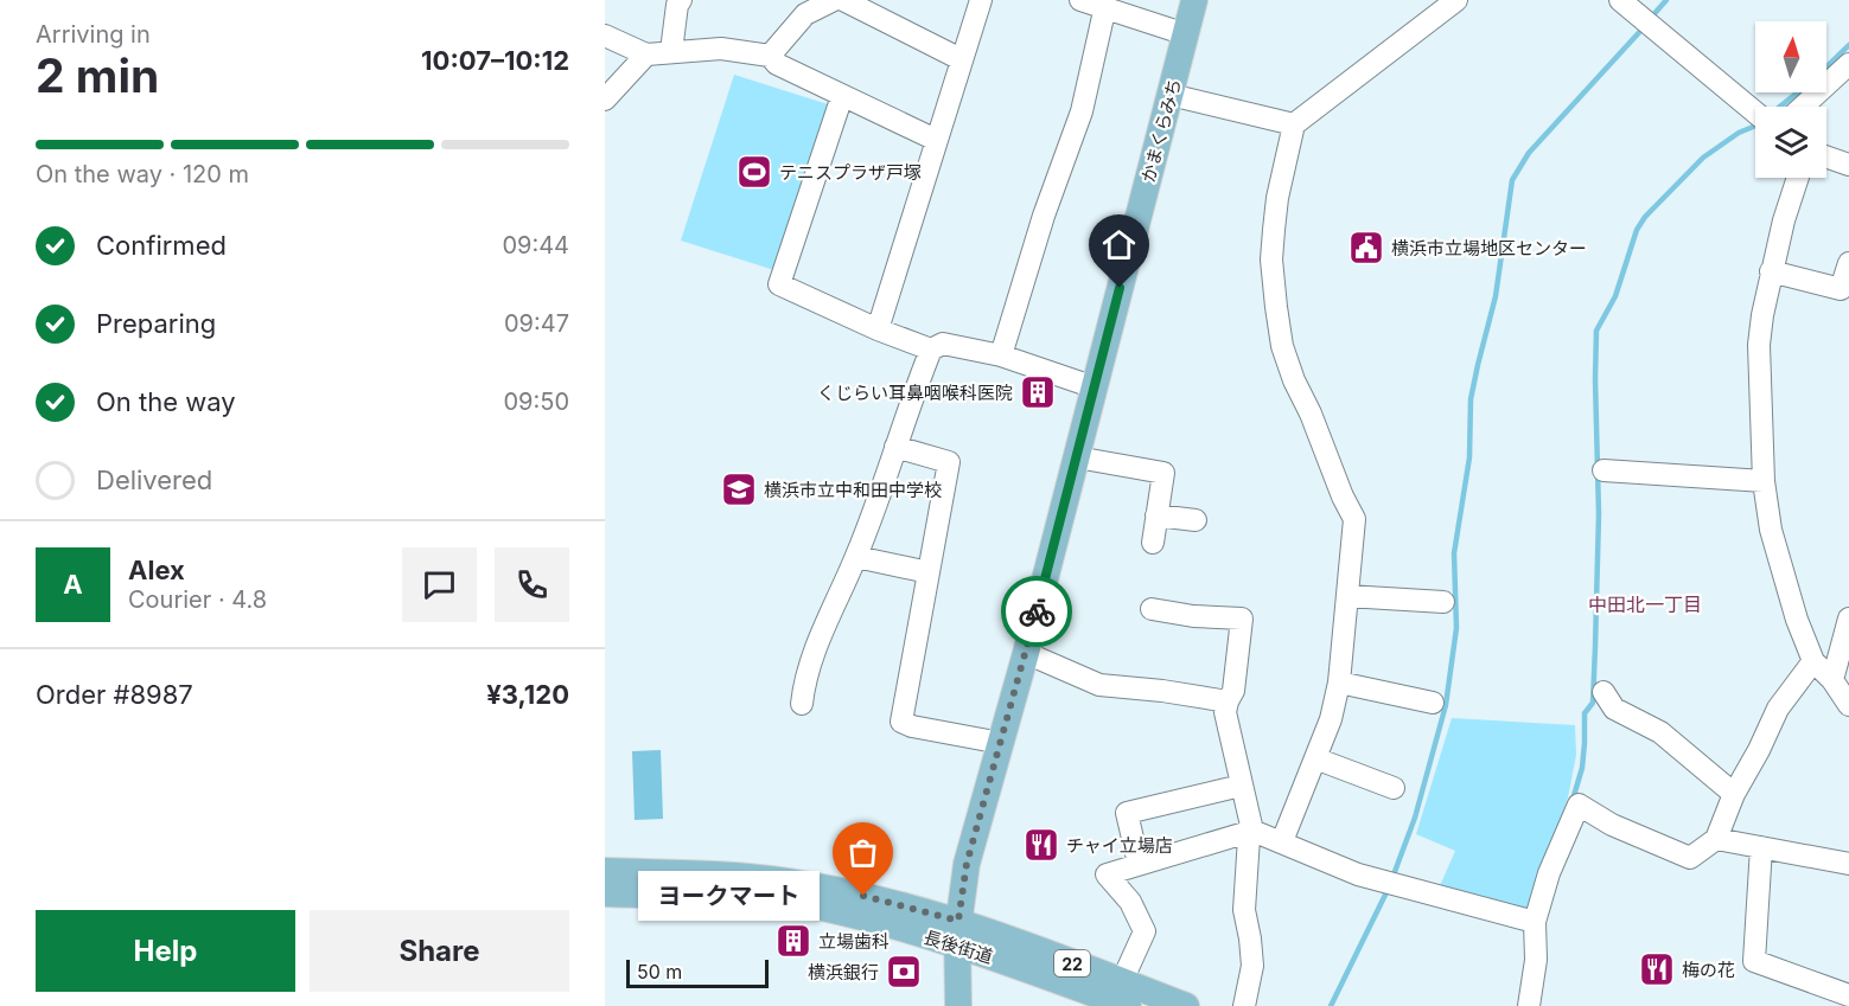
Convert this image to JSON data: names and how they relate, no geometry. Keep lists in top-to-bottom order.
{
  "streets": {
    "main road": ["かまくらみち", "長後街道", "22"]
  },
  "crossings": [
    ["かまくらみち", "長後街道"]
  ],
  "districts": ["中田北一丁目"],
  "places": {
    "sports": ["テニスプラザ戸塚"],
    "public building": ["横浜市立場地区センター"],
    "building": ["くじらい耳鼻咽喉科医院", "立場歯科"],
    "school or university": ["横浜市立中和田中学校"],
    "restaurant": ["チャイ立場店", "梅の花"],
    "other": ["ヨークマート"],
    "bank": ["横浜銀行"]
  },
  "scale_bar": "50 m",
  "north": "top",
  "page": {
    "heading": ["2 min", "Arriving in", "10:07–10:12"],
    "panel": [
      "Alex",
      "Courier · 4.8",
      "Order #8987",
      "¥3,120"
    ],
    "bar": "On the way · 120 m",
    "list": [
      ["Confirmed", "09:44"],
      ["Preparing", "09:47"],
      ["On the way", "09:50"],
      "Delivered"
    ],
    "round": "A",
    "bubble": "ヨークマート",
    "buttons": ["Help", "Share"],
    "scale": "50 m"
  }
}
